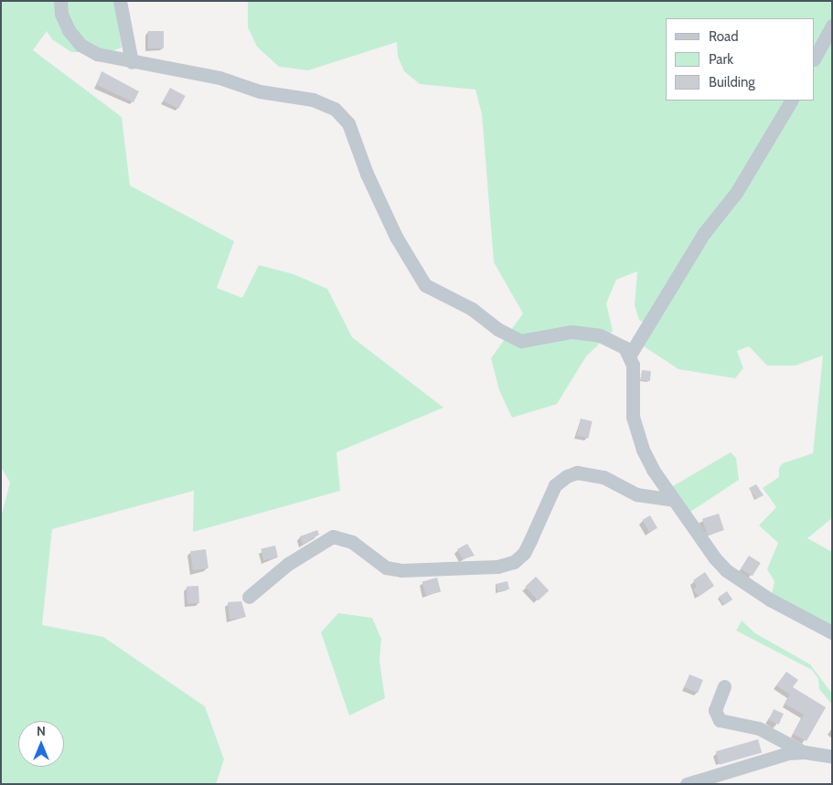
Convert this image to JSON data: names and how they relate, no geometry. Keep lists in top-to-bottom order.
{
  "legend": ["Road", "Park", "Building"],
  "north": "top"
}
